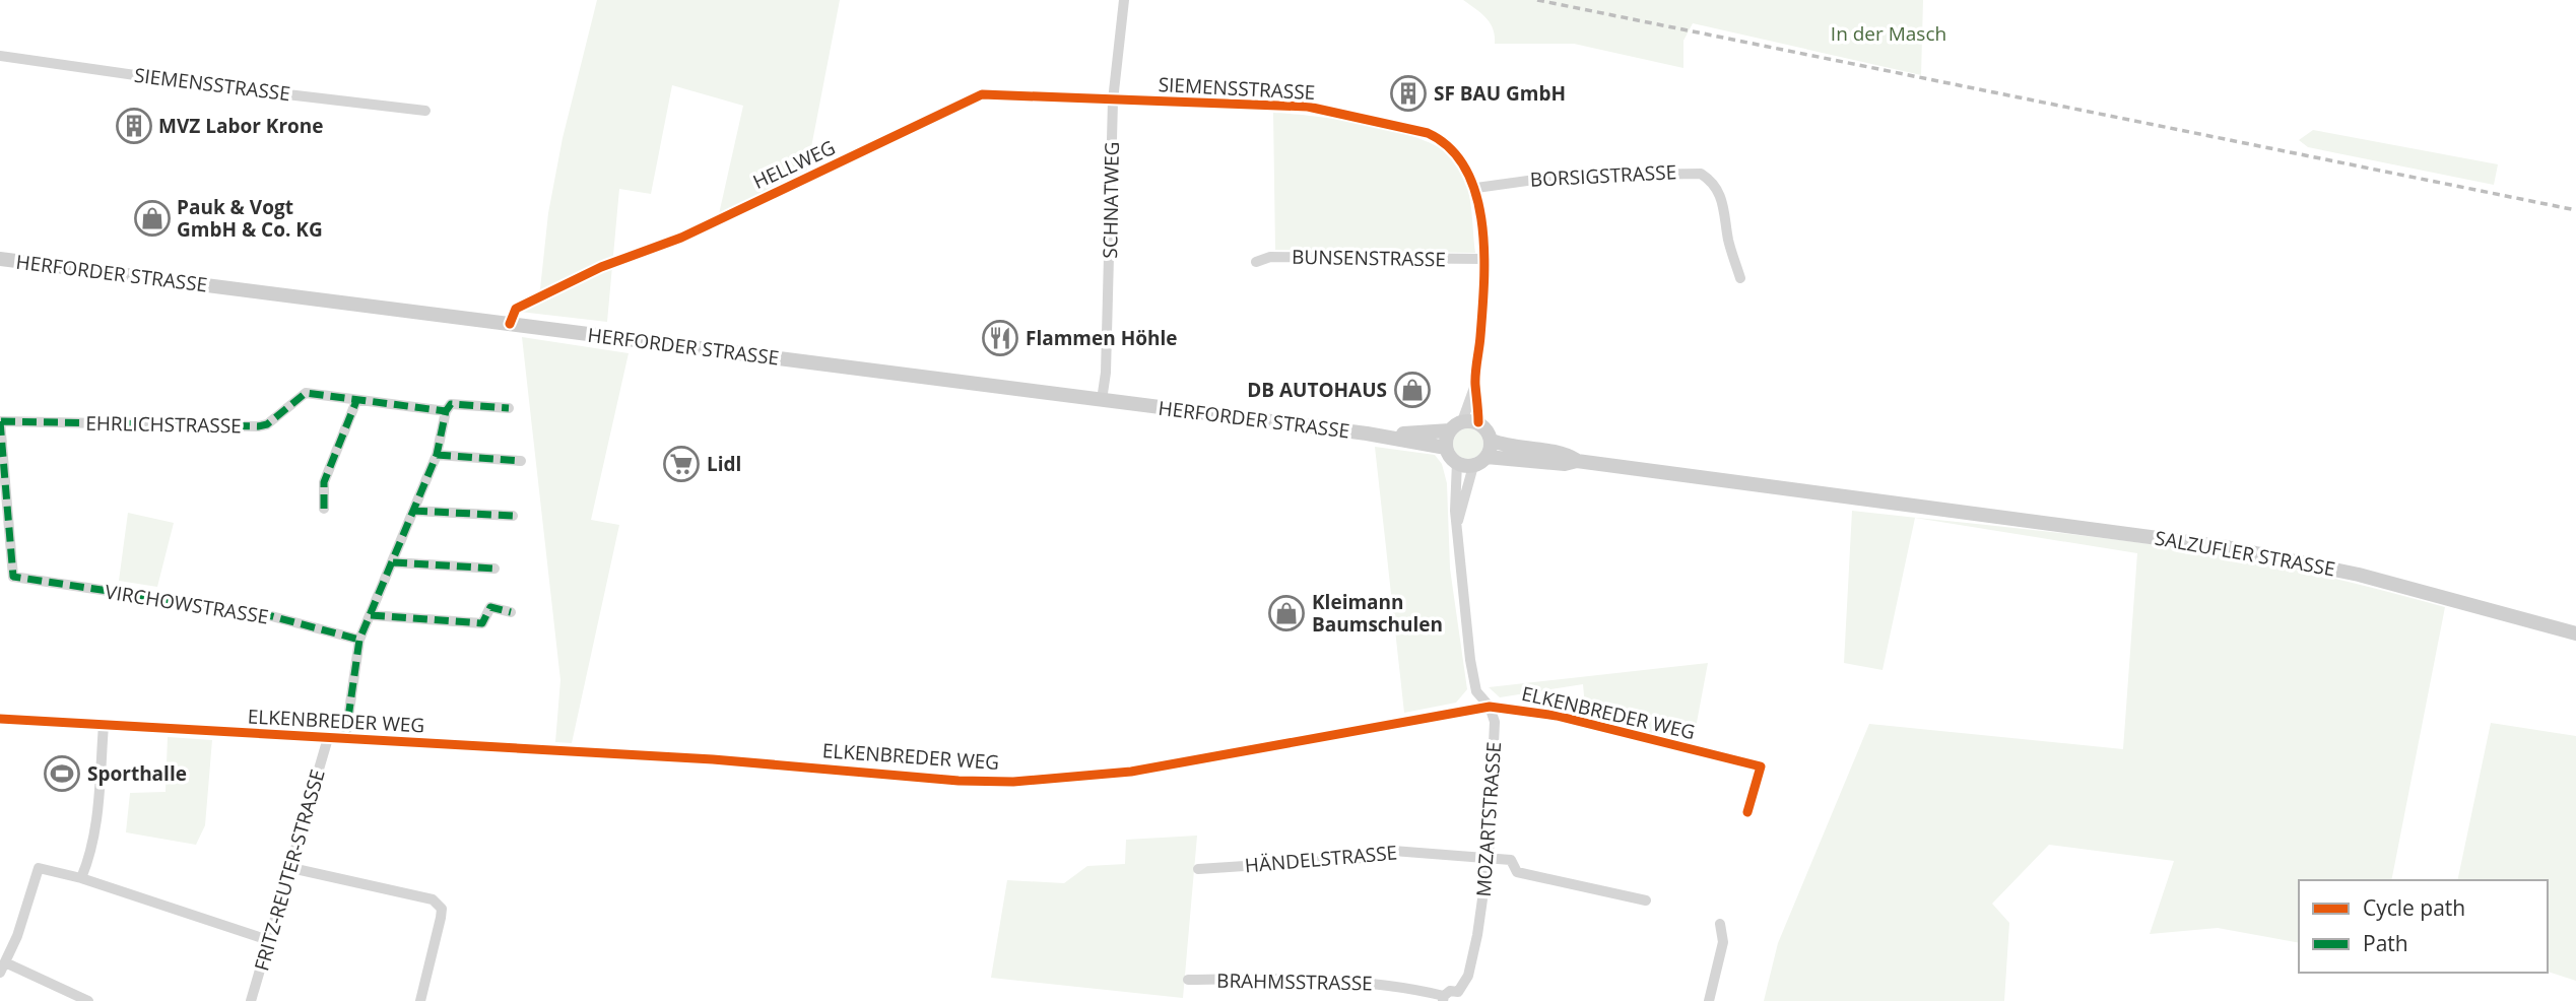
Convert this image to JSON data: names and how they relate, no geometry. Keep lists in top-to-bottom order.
{
  "streets": {
    "main road": ["HERFORDER STRASSE", "SALZUFLER STRASSE"],
    "street": [
      "SIEMENSSTRASSE",
      "HELLWEG",
      "BORSIGSTRASSE",
      "SCHNATWEG",
      "BUNSENSTRASSE",
      "EHRLICHSTRASSE",
      "VIRCHOWSTRASSE",
      "ELKENBREDER WEG",
      "MOZARTSTRASSE",
      "HÄNDELSTRASSE",
      "FRITZ-REUTER-STRASSE",
      "BRAHMSSTRASSE"
    ]
  },
  "crossings": [
    ["SIEMENSSTRASSE", "HELLWEG"],
    ["SIEMENSSTRASSE", "BORSIGSTRASSE"],
    ["SIEMENSSTRASSE", "SCHNATWEG"],
    ["SIEMENSSTRASSE", "BUNSENSTRASSE"],
    ["SIEMENSSTRASSE", "HERFORDER STRASSE"],
    ["SIEMENSSTRASSE", "MOZARTSTRASSE"],
    ["HELLWEG", "SCHNATWEG"],
    ["HELLWEG", "HERFORDER STRASSE"],
    ["SCHNATWEG", "HERFORDER STRASSE"],
    ["HERFORDER STRASSE", "MOZARTSTRASSE"],
    ["ELKENBREDER WEG", "MOZARTSTRASSE"],
    ["ELKENBREDER WEG", "FRITZ-REUTER-STRASSE"],
    ["MOZARTSTRASSE", "HÄNDELSTRASSE"],
    ["MOZARTSTRASSE", "BRAHMSSTRASSE"]
  ],
  "parks": ["In der Masch"],
  "places": {
    "building": ["SF BAU GmbH", "MVZ Labor Krone"],
    "shop": ["Pauk & Vogt GmbH & Co. KG", "DB AUTOHAUS", "Kleimann Baumschulen"],
    "restaurant": ["Flammen Höhle"],
    "supermarket": ["Lidl"],
    "sports": ["Sporthalle"]
  },
  "legend": ["Cycle path", "Path"]
}
